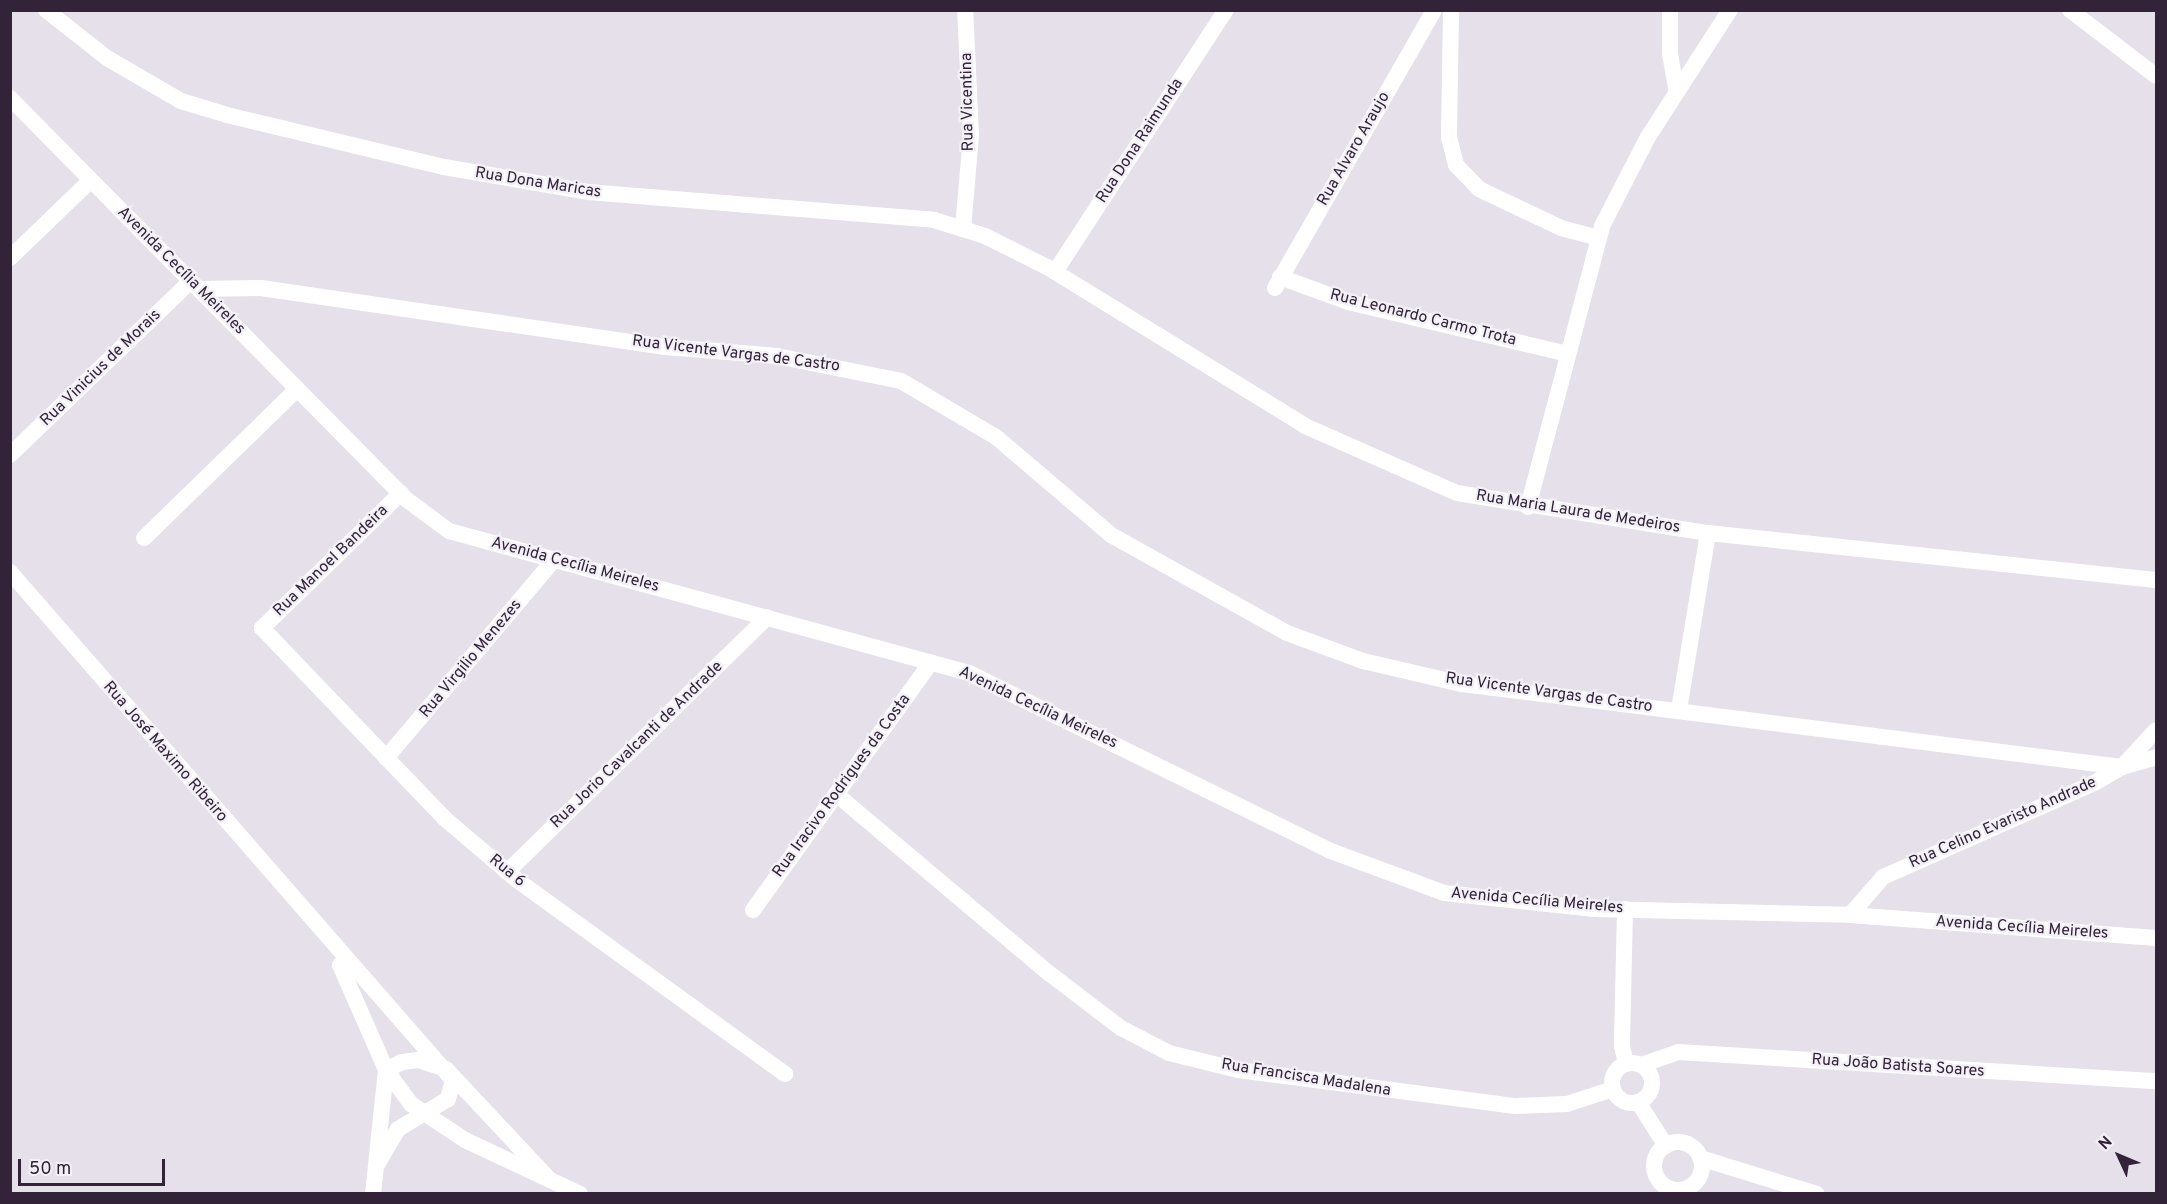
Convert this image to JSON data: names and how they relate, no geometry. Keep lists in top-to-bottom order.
{
  "streets": {
    "street": [
      "Rua Vicentina",
      "Rua Dona Raimunda",
      "Rua Alvaro Araujo",
      "Rua Dona Maricas",
      "Avenida Cecília Meireles",
      "Rua Leonardo Carmo Trota",
      "Rua Vicente Vargas de Castro",
      "Rua Vinicius de Morais",
      "Rua Maria Laura de Medeiros",
      "Rua Manoel Bandeira",
      "Rua Virgilio Menezes",
      "Rua Jorio Cavalcanti de Andrade",
      "Rua José Maximo Ribeiro",
      "Rua Iracivo Rodrigues da Costa",
      "Rua Celino Evaristo Andrade",
      "Rua 6",
      "Rua João Batista Soares",
      "Rua Francisca Madalena"
    ]
  },
  "crossings": [
    ["Rua Vicentina", "Rua Dona Maricas"],
    ["Rua Dona Raimunda", "Rua Dona Maricas"],
    ["Rua Dona Raimunda", "Rua Maria Laura de Medeiros"],
    ["Rua Alvaro Araujo", "Rua Leonardo Carmo Trota"],
    ["Rua Dona Maricas", "Rua Maria Laura de Medeiros"],
    ["Avenida Cecília Meireles", "Rua Vicente Vargas de Castro"],
    ["Avenida Cecília Meireles", "Rua Vinicius de Morais"],
    ["Avenida Cecília Meireles", "Rua Manoel Bandeira"],
    ["Avenida Cecília Meireles", "Rua Virgilio Menezes"],
    ["Avenida Cecília Meireles", "Rua Jorio Cavalcanti de Andrade"],
    ["Avenida Cecília Meireles", "Rua Iracivo Rodrigues da Costa"],
    ["Avenida Cecília Meireles", "Rua Celino Evaristo Andrade"],
    ["Rua Vicente Vargas de Castro", "Rua Vinicius de Morais"],
    ["Rua Vicente Vargas de Castro", "Rua Celino Evaristo Andrade"],
    ["Rua Manoel Bandeira", "Rua 6"],
    ["Rua Virgilio Menezes", "Rua 6"],
    ["Rua Jorio Cavalcanti de Andrade", "Rua 6"],
    ["Rua Iracivo Rodrigues da Costa", "Rua Francisca Madalena"],
    ["Rua João Batista Soares", "Rua Francisca Madalena"]
  ],
  "scale_bar": "50 m",
  "north": "top left"
}
